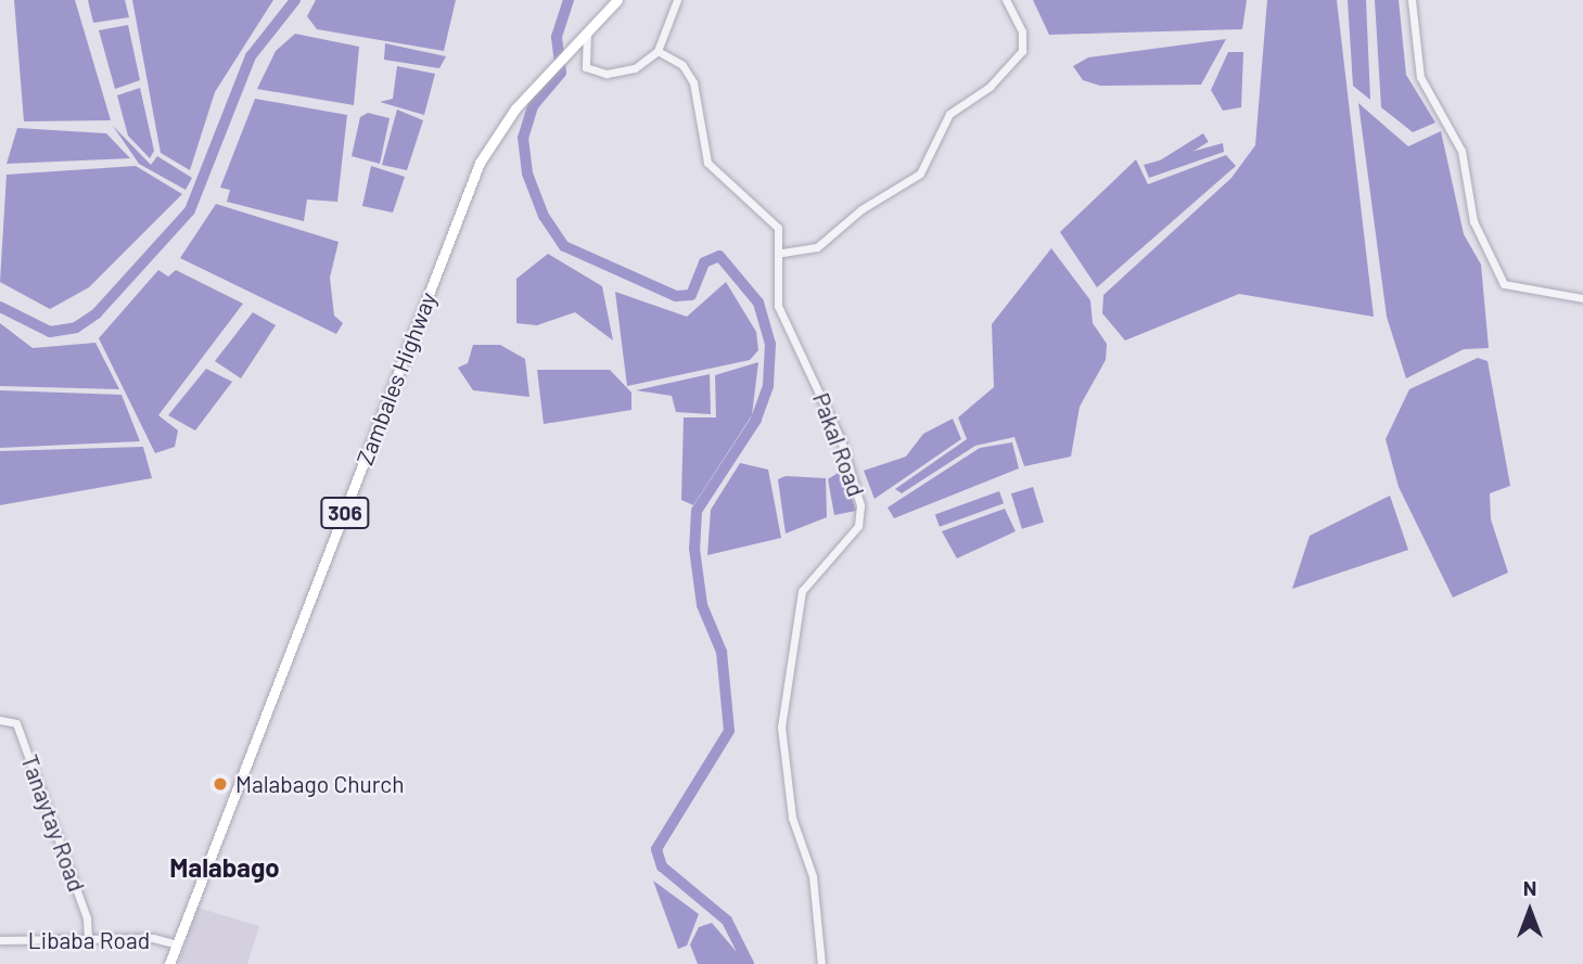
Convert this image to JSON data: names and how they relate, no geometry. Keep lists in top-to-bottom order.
{
  "streets": {
    "main road": ["Zambales Highway", "306"],
    "street": ["Pakal Road", "Tanaytay Road", "Libaba Road"]
  },
  "crossings": [
    ["Zambales Highway", "Libaba Road"],
    ["Tanaytay Road", "Libaba Road"]
  ],
  "districts": ["Malabago"],
  "places": ["Malabago Church"],
  "north": "top"
}
